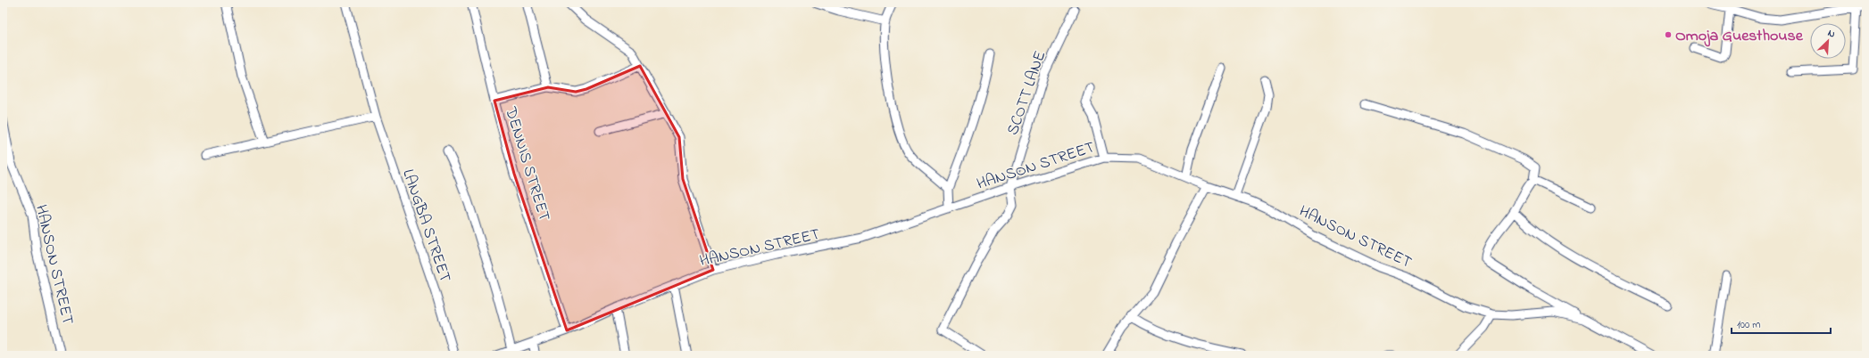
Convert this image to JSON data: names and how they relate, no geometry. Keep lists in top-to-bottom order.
{
  "streets": {
    "street": [
      "SCOTT LANE",
      "DENNIS STREET",
      "HANSON STREET",
      "LANGBA STREET"
    ]
  },
  "crossings": [
    ["SCOTT LANE", "HANSON STREET"],
    ["DENNIS STREET", "HANSON STREET"]
  ],
  "places": ["Omoja Guesthouse"],
  "scale_bar": "100 m",
  "north": "top right"
}
